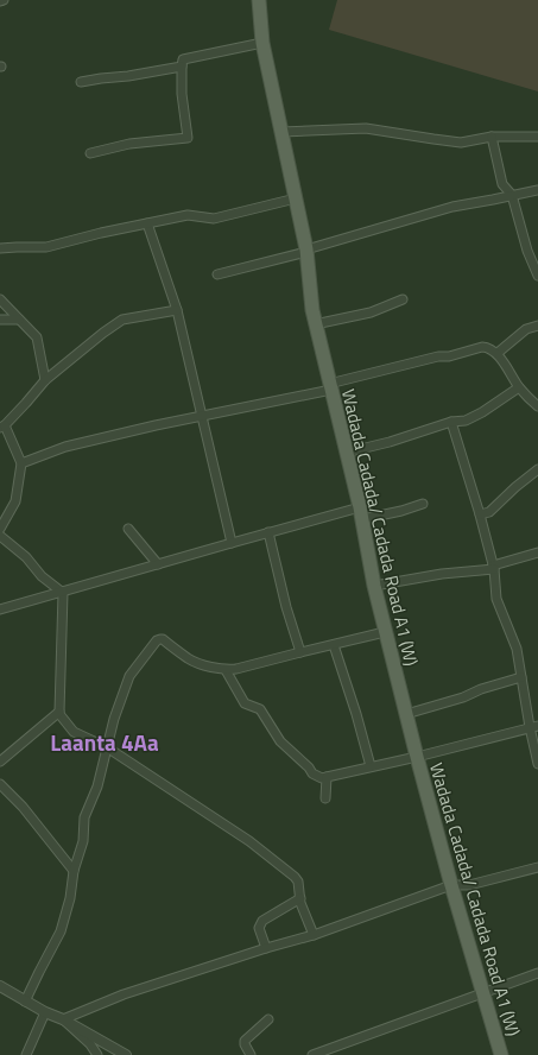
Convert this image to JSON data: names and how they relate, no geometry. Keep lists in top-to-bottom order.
{
  "streets": {
    "main road": ["Wadada Cadada/ Cadada Road A1 (W)"]
  },
  "districts": ["Laanta 4Aa"]
}
